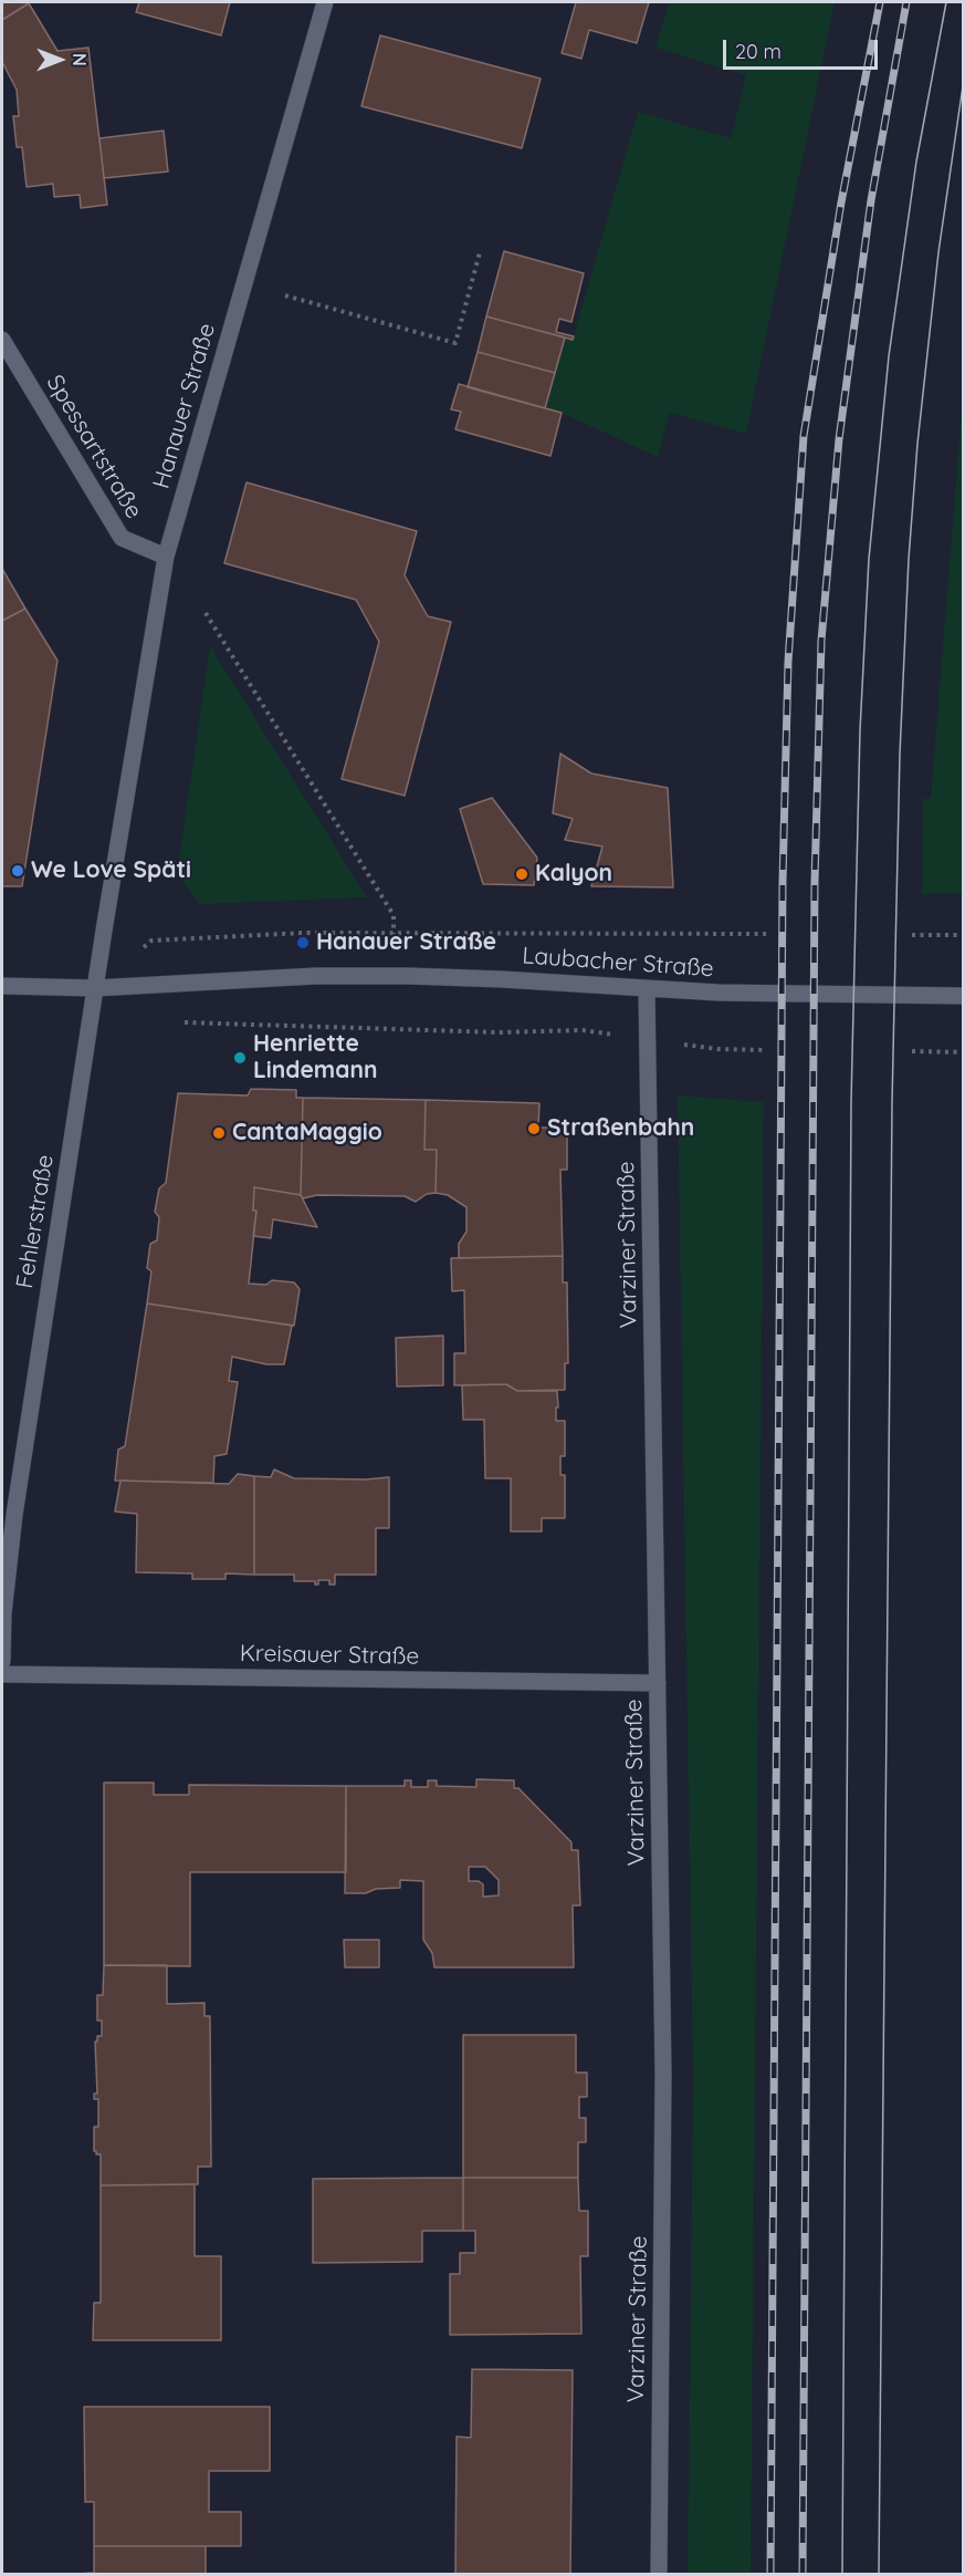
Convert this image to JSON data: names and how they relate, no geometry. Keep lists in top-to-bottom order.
{
  "streets": {
    "street": [
      "Hanauer Straße",
      "Spessartstraße",
      "Laubacher Straße",
      "Fehlerstraße",
      "Varziner Straße",
      "Kreisauer Straße"
    ]
  },
  "crossings": [
    ["Hanauer Straße", "Spessartstraße"],
    ["Hanauer Straße", "Laubacher Straße"],
    ["Hanauer Straße", "Fehlerstraße"],
    ["Laubacher Straße", "Fehlerstraße"],
    ["Laubacher Straße", "Varziner Straße"],
    ["Varziner Straße", "Kreisauer Straße"]
  ],
  "places": [
    "We Love Späti",
    "Kalyon",
    "Hanauer Straße",
    "Henriette Lindemann",
    "Straßenbahn",
    "CantaMaggio"
  ],
  "scale_bar": "20 m",
  "north": "right"
}
